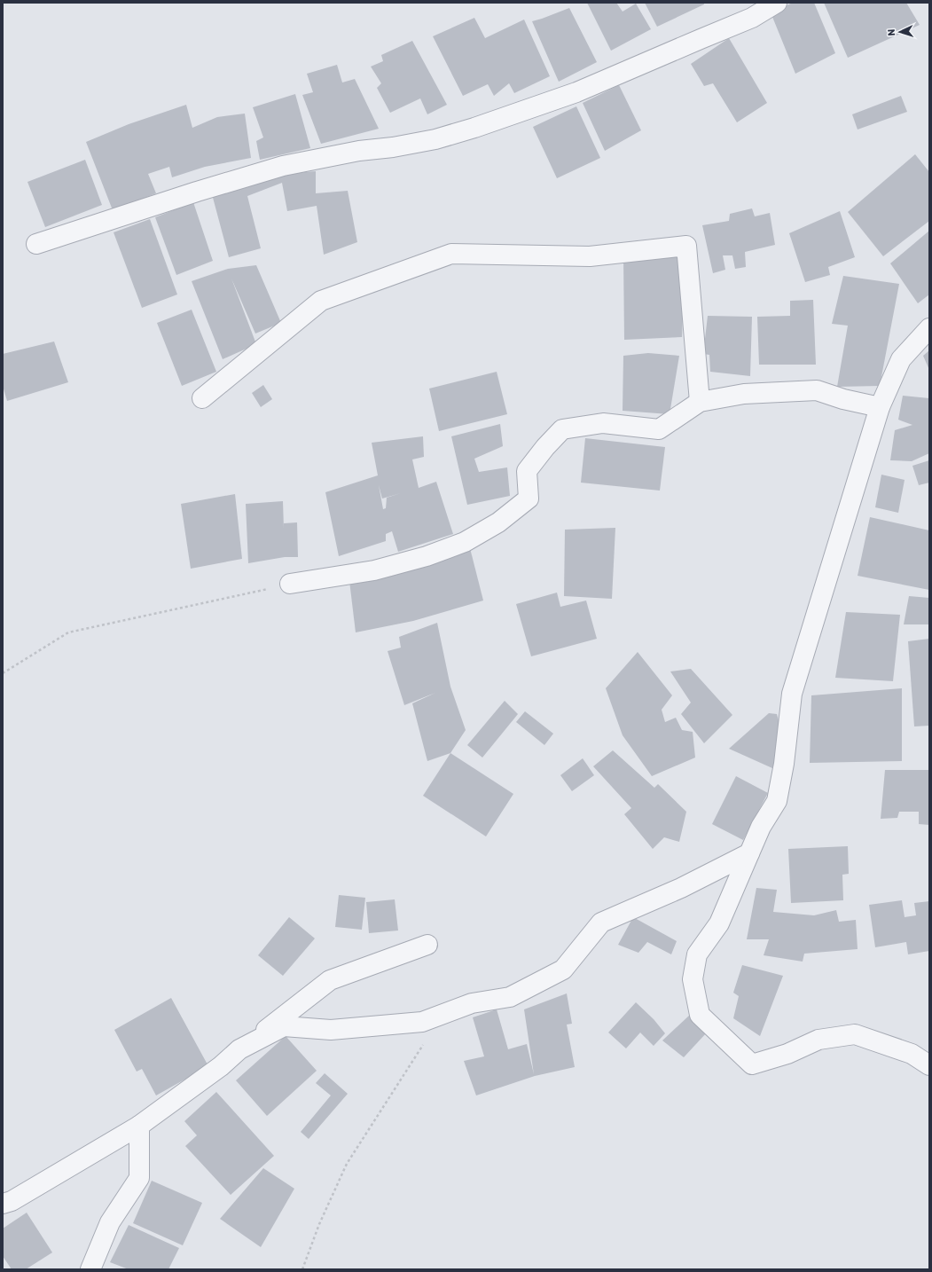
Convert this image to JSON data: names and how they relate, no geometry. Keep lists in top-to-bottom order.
{
  "north": "left"
}
